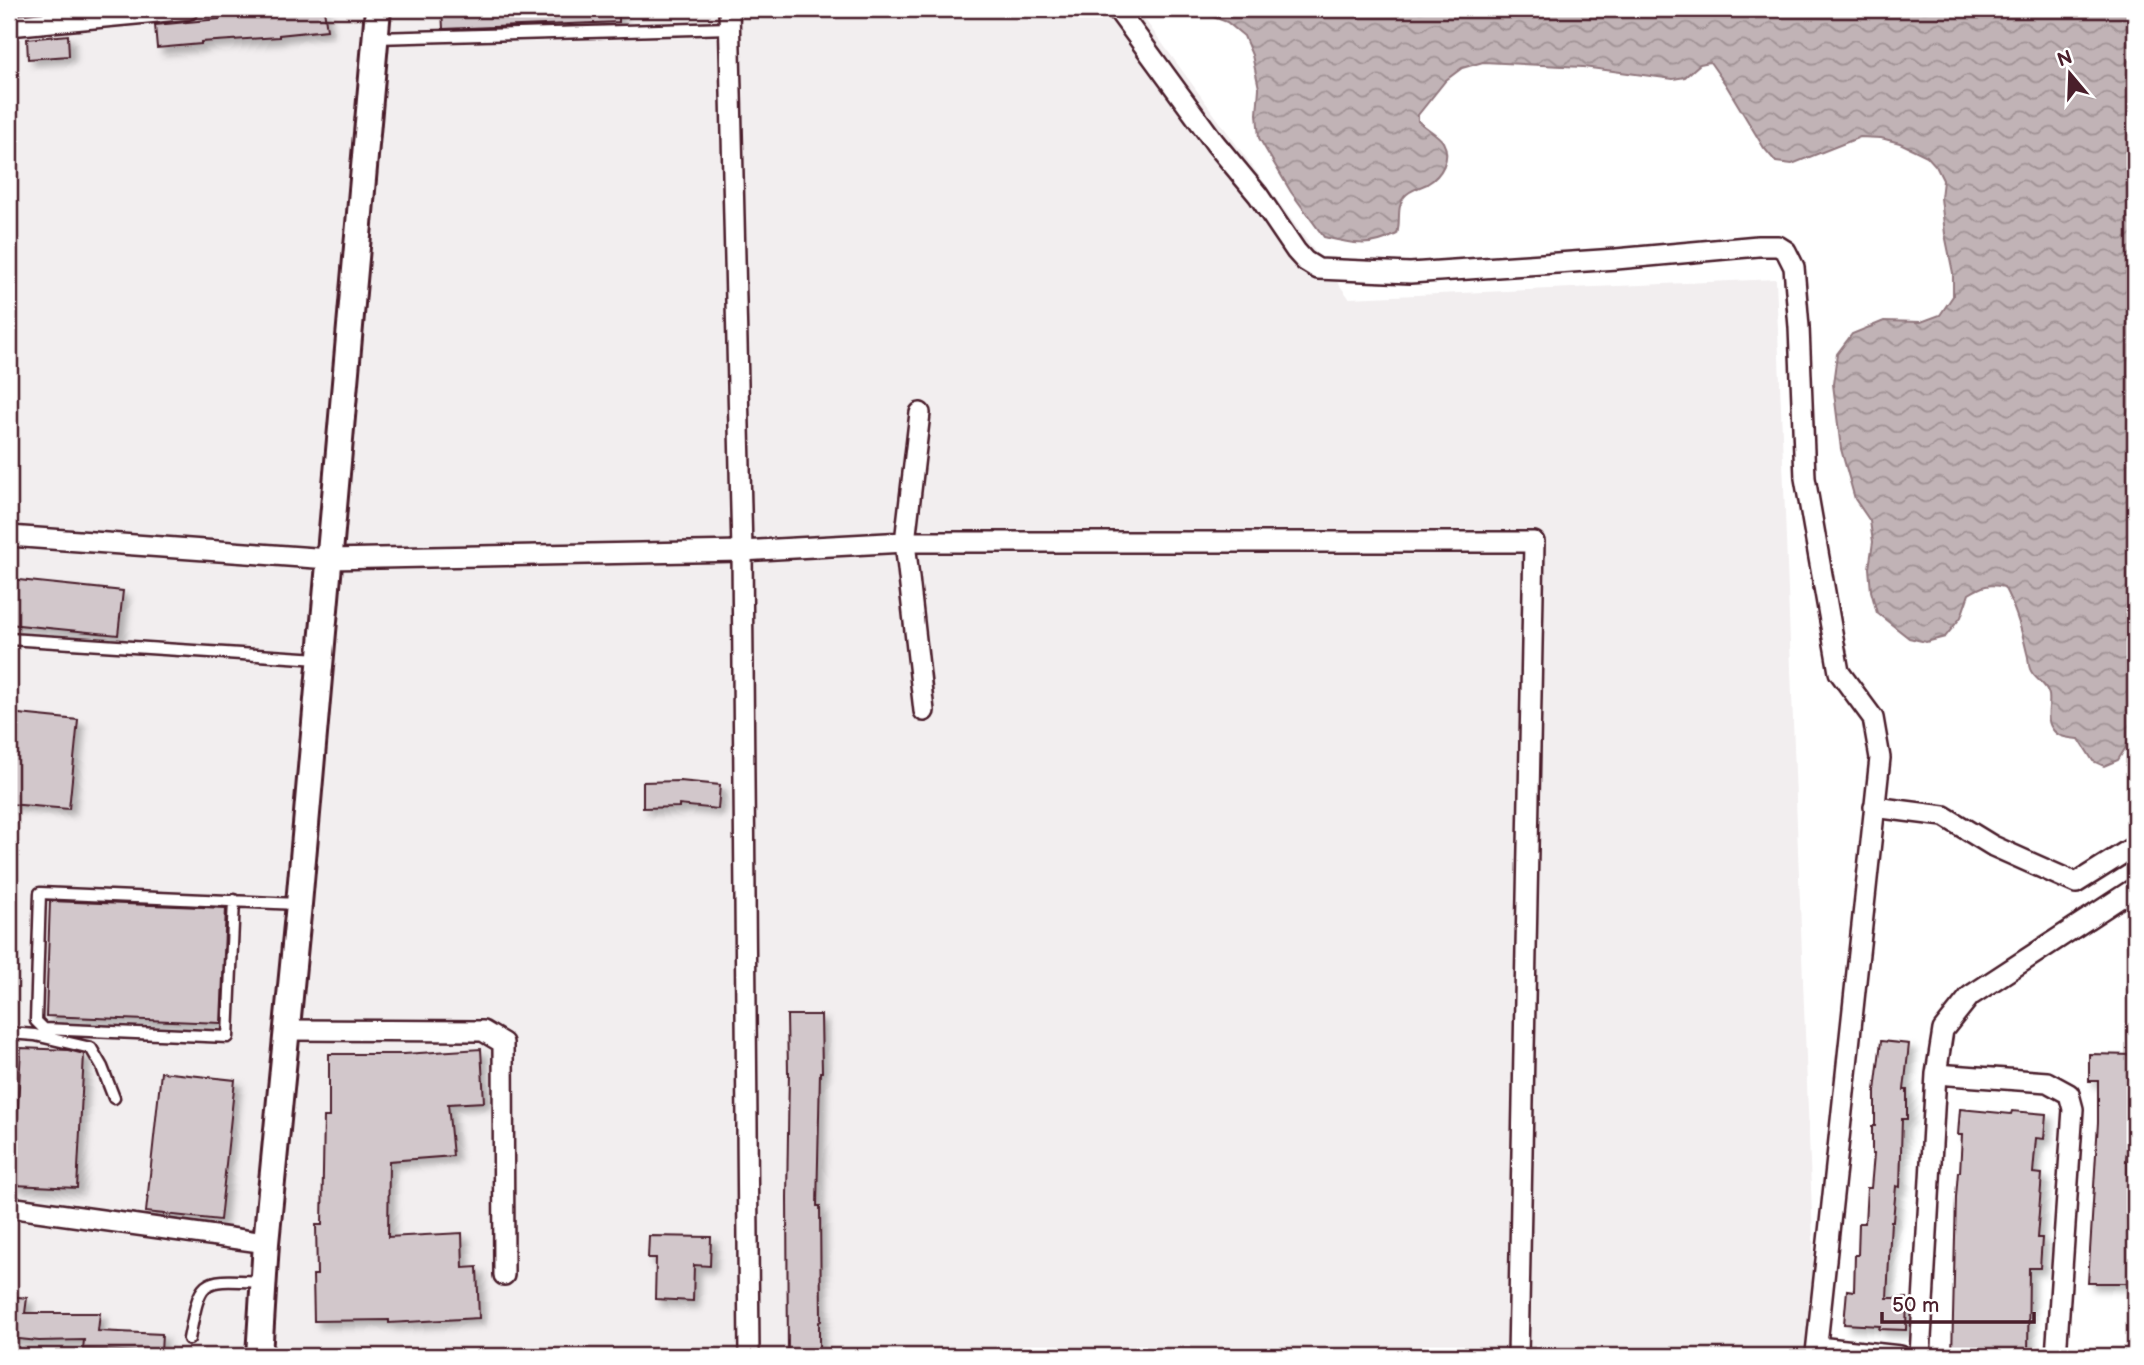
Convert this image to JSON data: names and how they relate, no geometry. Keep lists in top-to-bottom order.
{
  "scale_bar": "50 m",
  "north": "top"
}
